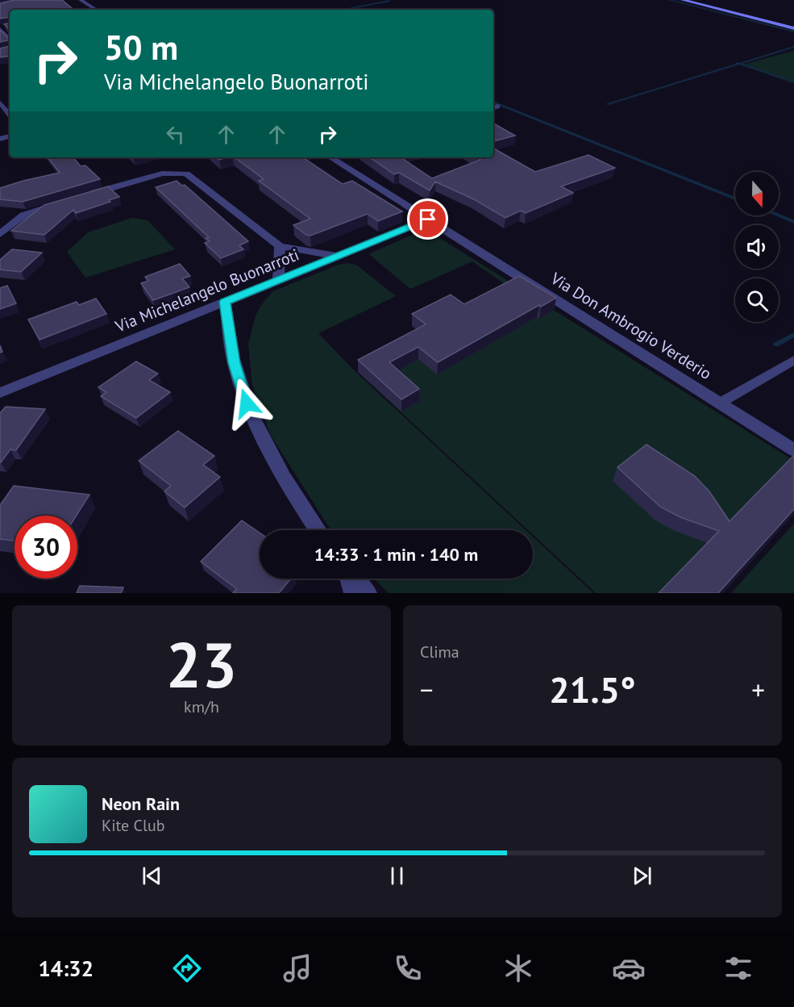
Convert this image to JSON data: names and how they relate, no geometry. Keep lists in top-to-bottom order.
{
  "streets": {
    "street": ["Via Michelangelo Buonarroti", "Via Don Ambrogio Verderio"]
  },
  "crossings": [
    ["Via Michelangelo Buonarroti", "Via Don Ambrogio Verderio"]
  ],
  "north": "bottom",
  "page": {
    "turn": ["50 m", "Via Michelangelo Buonarroti"],
    "limit": "30",
    "trip": "14:33 · 1 min · 140 m",
    "tile": [
      ["23", "km/h"],
      "Clima"
    ],
    "heat": ["−", "21.5°", "+"],
    "song": ["Neon Rain", "Kite Club"],
    "tabs": "14:32"
  }
}
